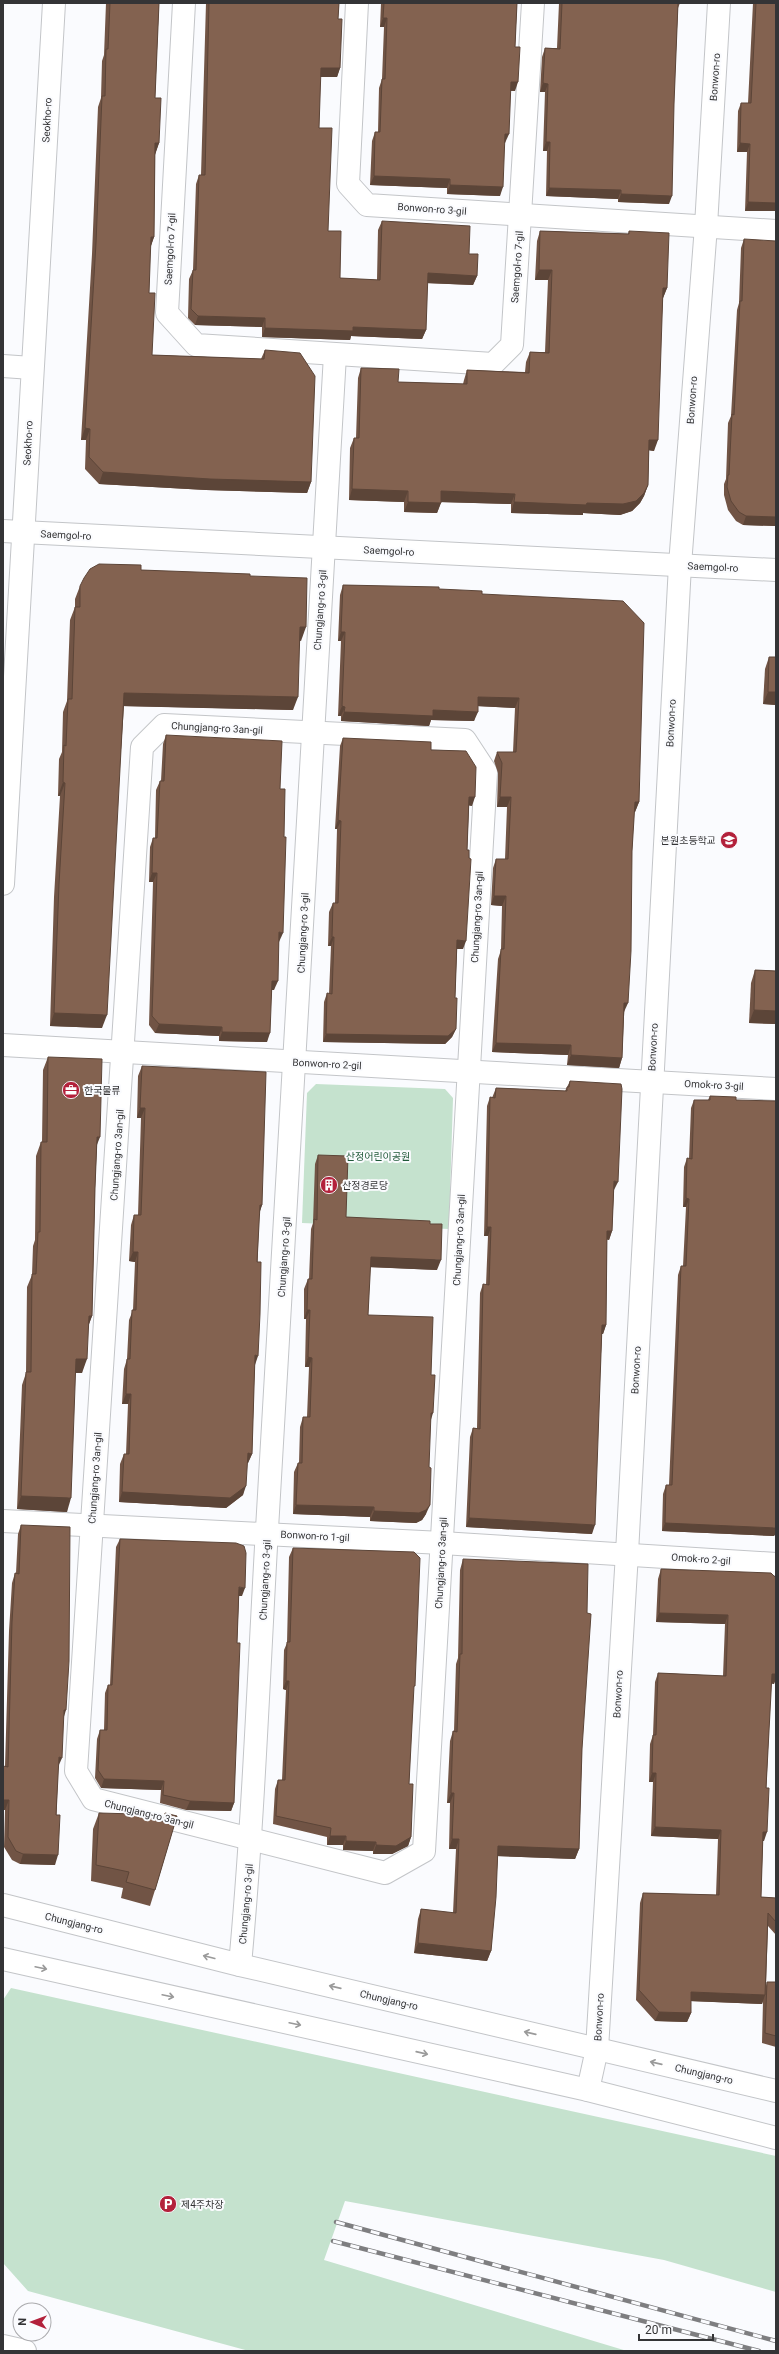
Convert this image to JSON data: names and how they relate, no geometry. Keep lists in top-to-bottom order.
{
  "streets": {
    "street": [
      "Bonwon-ro",
      "Seokho-ro",
      "Bonwon-ro 3-gil",
      "Saemgol-ro 7-gil",
      "Saemgol-ro",
      "Chungjang-ro 3-gil",
      "Chungjang-ro 3an-gil",
      "Bonwon-ro 2-gil",
      "Omok-ro 3-gil",
      "Bonwon-ro 1-gil",
      "Omok-ro 2-gil",
      "Chungjang-ro"
    ]
  },
  "crossings": [
    ["Bonwon-ro", "Bonwon-ro 3-gil"],
    ["Bonwon-ro", "Saemgol-ro"],
    ["Bonwon-ro", "Bonwon-ro 2-gil"],
    ["Bonwon-ro", "Omok-ro 3-gil"],
    ["Bonwon-ro", "Bonwon-ro 1-gil"],
    ["Bonwon-ro", "Omok-ro 2-gil"],
    ["Bonwon-ro", "Chungjang-ro"],
    ["Seokho-ro", "Saemgol-ro"],
    ["Bonwon-ro 3-gil", "Saemgol-ro 7-gil"],
    ["Saemgol-ro", "Chungjang-ro 3-gil"],
    ["Chungjang-ro 3-gil", "Chungjang-ro 3an-gil"],
    ["Chungjang-ro 3-gil", "Bonwon-ro 2-gil"],
    ["Chungjang-ro 3-gil", "Bonwon-ro 1-gil"],
    ["Chungjang-ro 3-gil", "Chungjang-ro"],
    ["Chungjang-ro 3an-gil", "Bonwon-ro 2-gil"],
    ["Chungjang-ro 3an-gil", "Bonwon-ro 1-gil"],
    ["Bonwon-ro 2-gil", "Omok-ro 3-gil"],
    ["Bonwon-ro 1-gil", "Omok-ro 2-gil"]
  ],
  "parks": ["산정어린이공원"],
  "places": {
    "school or university": ["본원초등학교"],
    "office": ["한국물류"],
    "building": ["산정경로당"],
    "parking": ["제4주차장"]
  },
  "scale_bar": "20 m",
  "north": "left"
}
